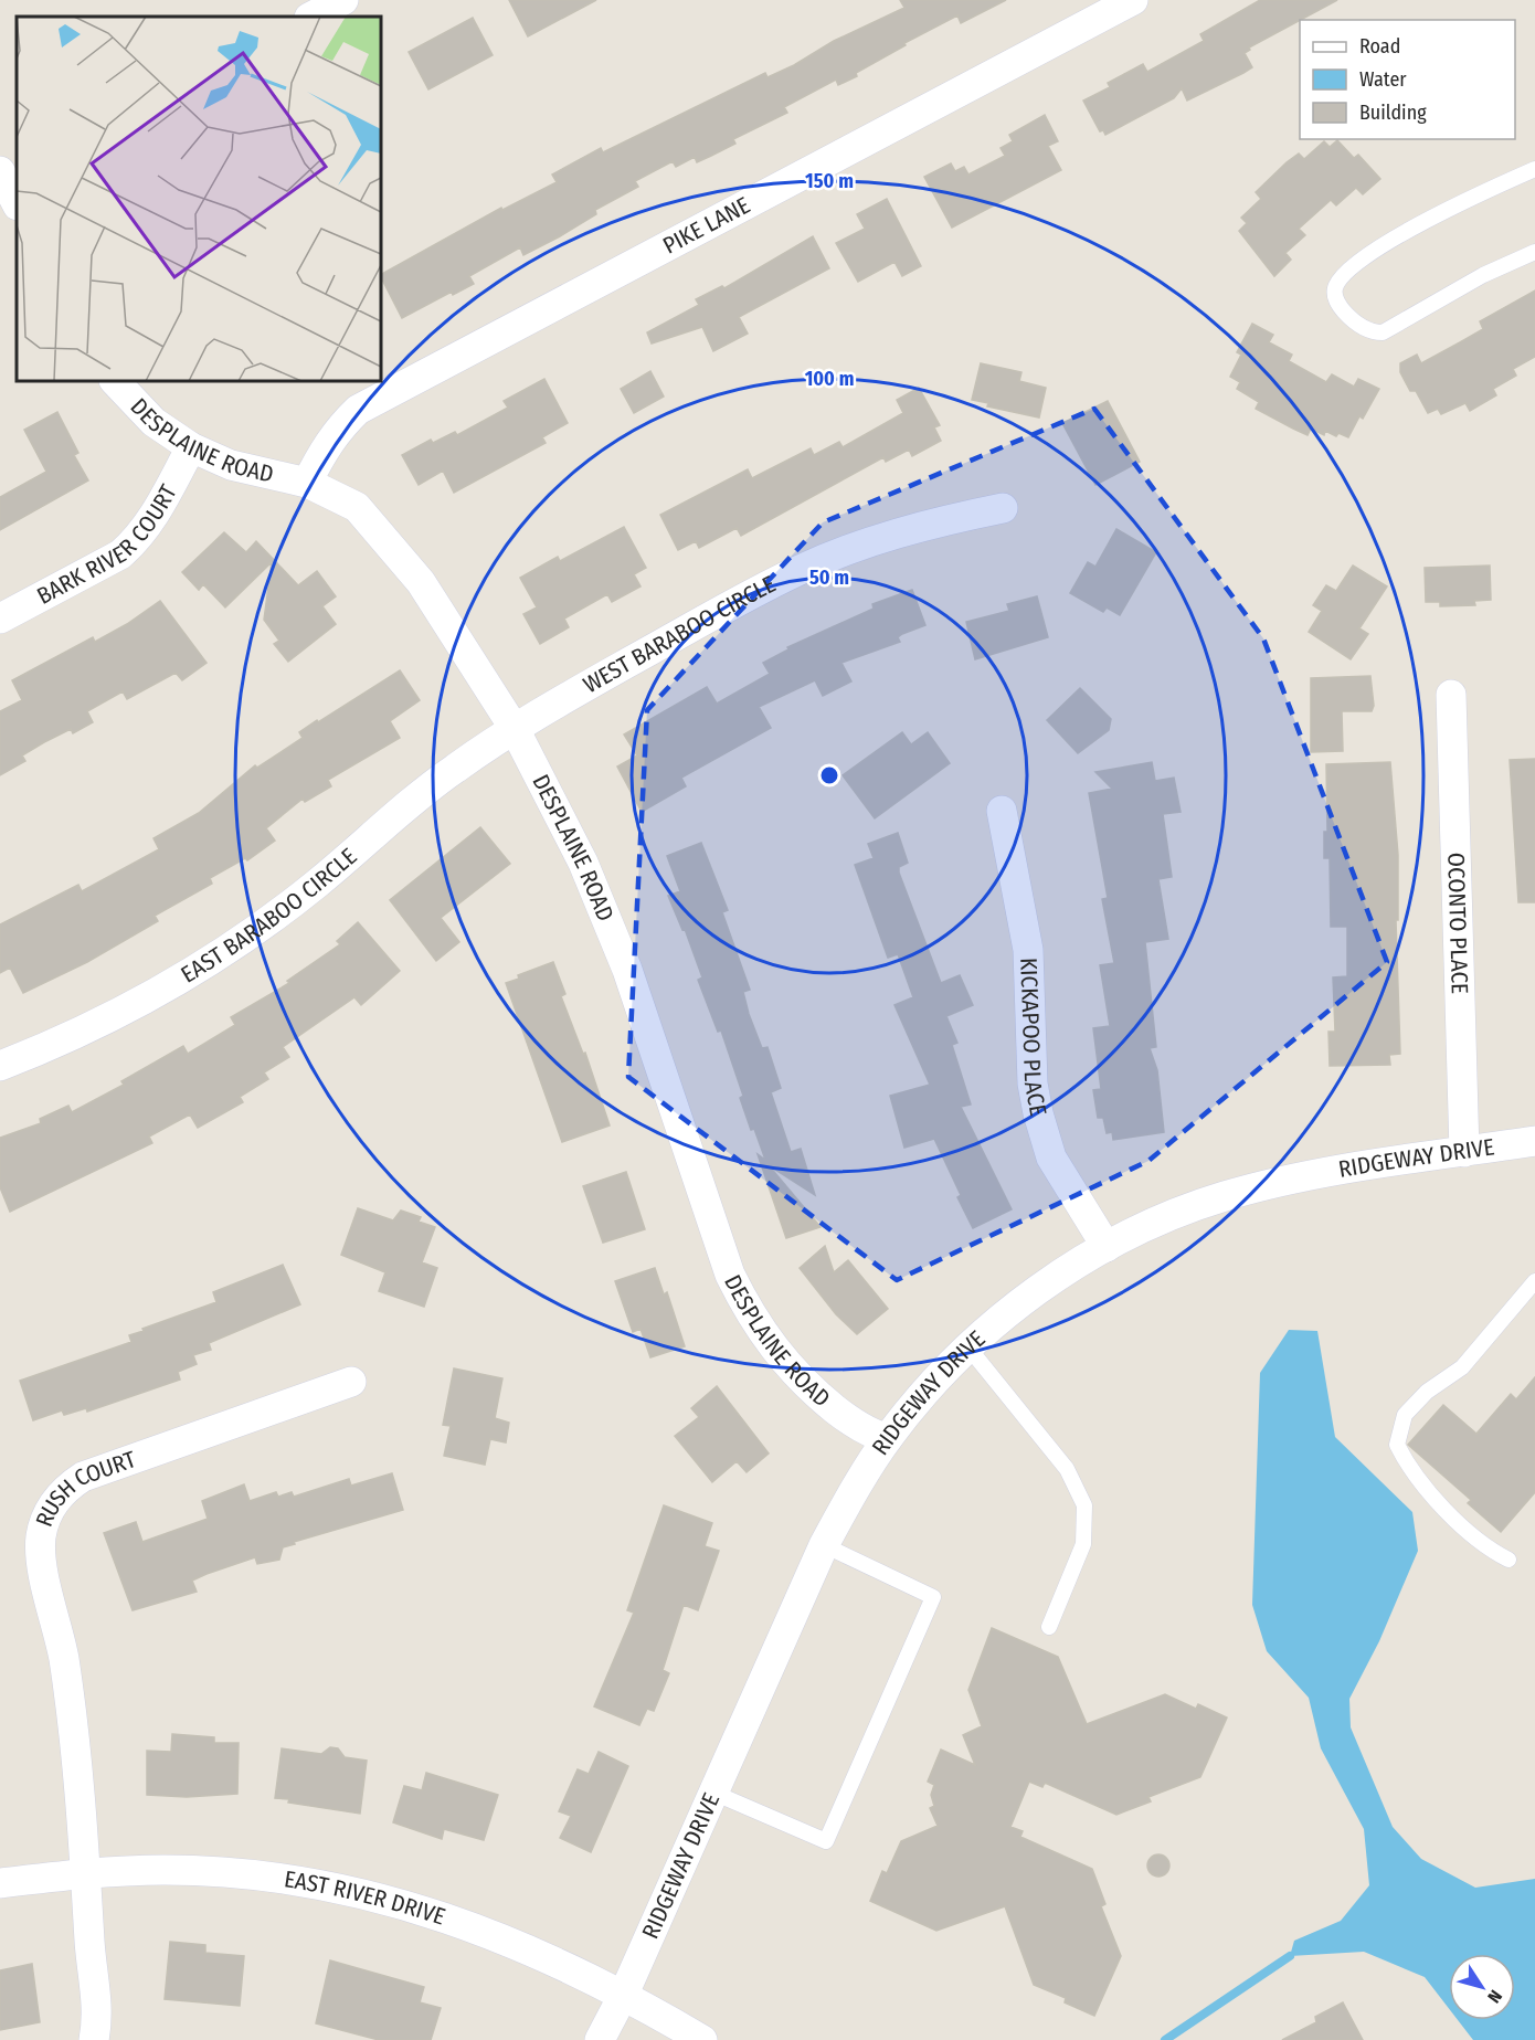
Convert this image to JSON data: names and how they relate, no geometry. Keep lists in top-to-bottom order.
{
  "streets": {
    "street": [
      "PIKE LANE",
      "DESPLAINE ROAD",
      "BARK RIVER COURT",
      "WEST BARABOO CIRCLE",
      "EAST BARABOO CIRCLE",
      "OCONTO PLACE",
      "KICKAPOO PLACE",
      "RIDGEWAY DRIVE",
      "RUSH COURT",
      "EAST RIVER DRIVE"
    ]
  },
  "crossings": [
    ["PIKE LANE", "DESPLAINE ROAD"],
    ["DESPLAINE ROAD", "BARK RIVER COURT"],
    ["DESPLAINE ROAD", "WEST BARABOO CIRCLE"],
    ["DESPLAINE ROAD", "EAST BARABOO CIRCLE"],
    ["DESPLAINE ROAD", "RIDGEWAY DRIVE"],
    ["WEST BARABOO CIRCLE", "EAST BARABOO CIRCLE"],
    ["OCONTO PLACE", "RIDGEWAY DRIVE"],
    ["KICKAPOO PLACE", "RIDGEWAY DRIVE"],
    ["RIDGEWAY DRIVE", "EAST RIVER DRIVE"],
    ["RUSH COURT", "EAST RIVER DRIVE"]
  ],
  "legend": ["Road", "Water", "Building"],
  "north": "bottom right",
  "rings": ["150 m", "100 m", "50 m"]
}
